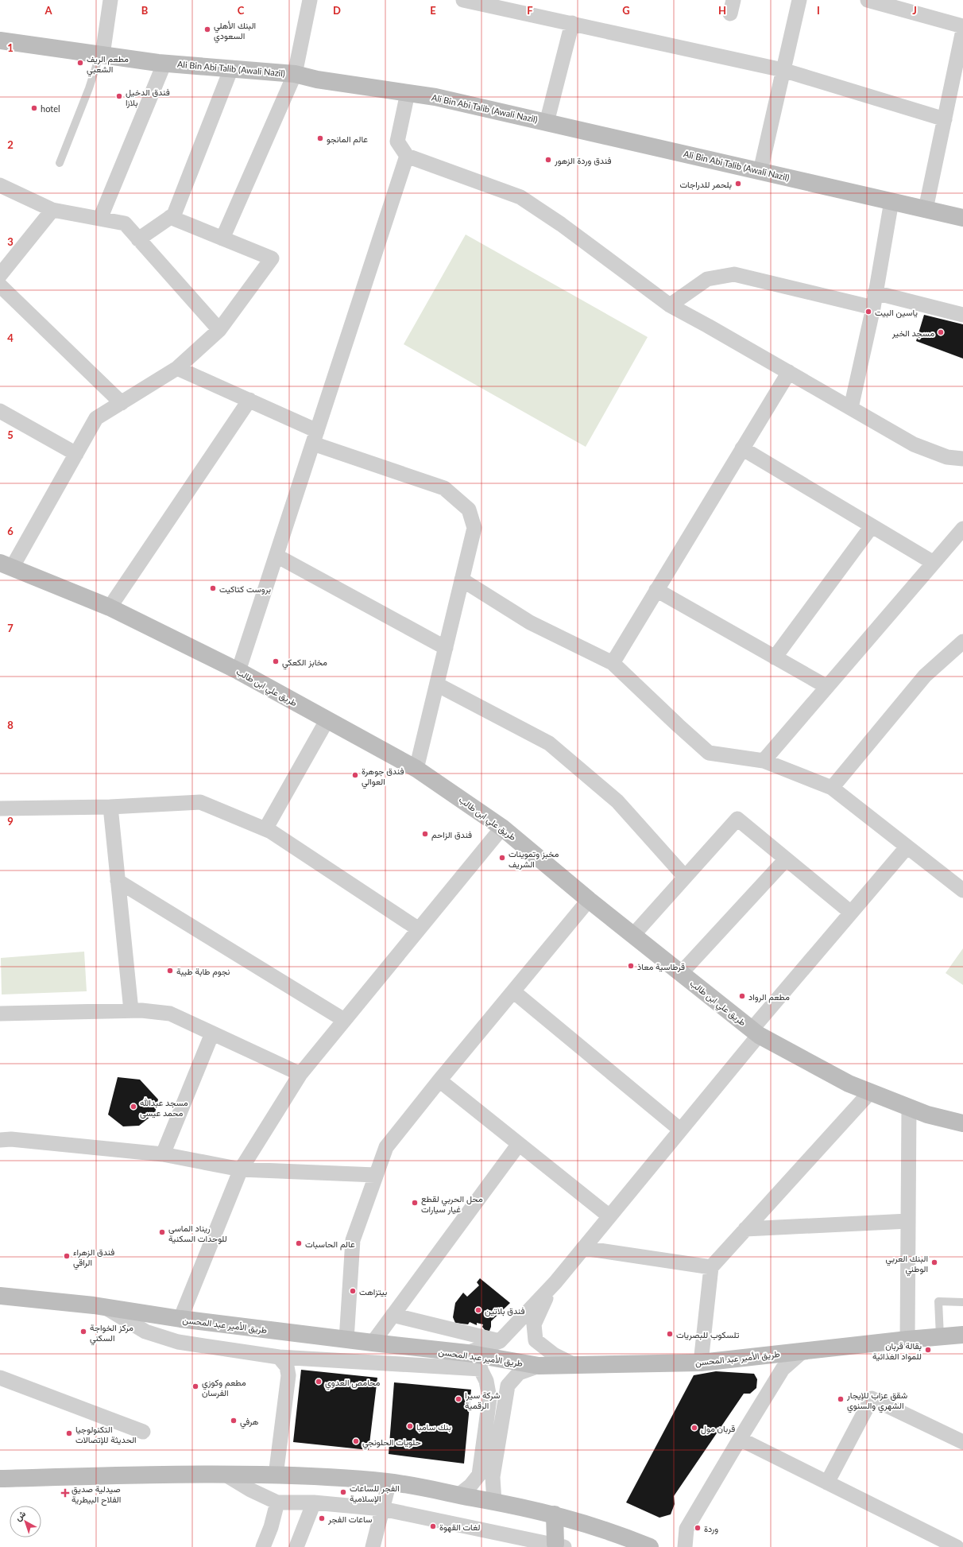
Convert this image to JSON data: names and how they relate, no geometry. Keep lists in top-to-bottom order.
{
  "streets": {
    "main road": ["Ali Bin Abi Talib (Awali Nazil)", "طريق علي ابن طالب", "طريق الأمير عبد المحسن"]
  },
  "places": {
    "other": [
      "البنك الأهلي السعودي",
      "مطعم الريف الشعبي",
      "فندق الدخيل بلازا",
      "hotel",
      "عالم المانجو",
      "فندق وردة الزهور",
      "بلحمر للدراجات",
      "ياسين البيت",
      "مسجد الخير",
      "بروست كتاكيت",
      "مخابز الكعكي",
      "فندق جوهرة العوالي",
      "فندق الزاحم",
      "مخبز وتموينات الشريف",
      "قرطاسية معاذ",
      "نجوم طابة طيبة",
      "مطعم الرواد",
      "مسجد عبدالله محمد عيسى",
      "محل الحربي لقطع غيار سيارات",
      "ريناد الماسي للوحدات السكنية",
      "عالم الحاسبات",
      "فندق الزهراء الراقي",
      "البنك العربي الوطني",
      "بيتزاهت",
      "فندق بلاتين",
      "مركز الخواجة السكني",
      "تلسكوب للبصريات",
      "بقالة قربان للمواد الغذائية",
      "محامص العدوي",
      "مطعم وكوزي الفرسان",
      "شركة سيرا الرقمية",
      "شقق عزاب للإيجار الشهري والسنوي",
      "هرفي",
      "بنك سامبا",
      "قربان مول",
      "التكنولوجيا الحديثة للإتصالات",
      "حلويات الحلونجي",
      "الفجر للساعات الإسلامية",
      "ساعات الفجر",
      "لغات القهوة",
      "وردة"
    ],
    "health": ["صيدلية صديق الفلاح البيطرية"]
  },
  "north": "top left",
  "grid": {
    "columns": [
      "A",
      "B",
      "C",
      "D",
      "E",
      "F",
      "G",
      "H",
      "I",
      "J"
    ],
    "rows": [
      "1",
      "2",
      "3",
      "4",
      "5",
      "6",
      "7",
      "8",
      "9"
    ]
  }
}
